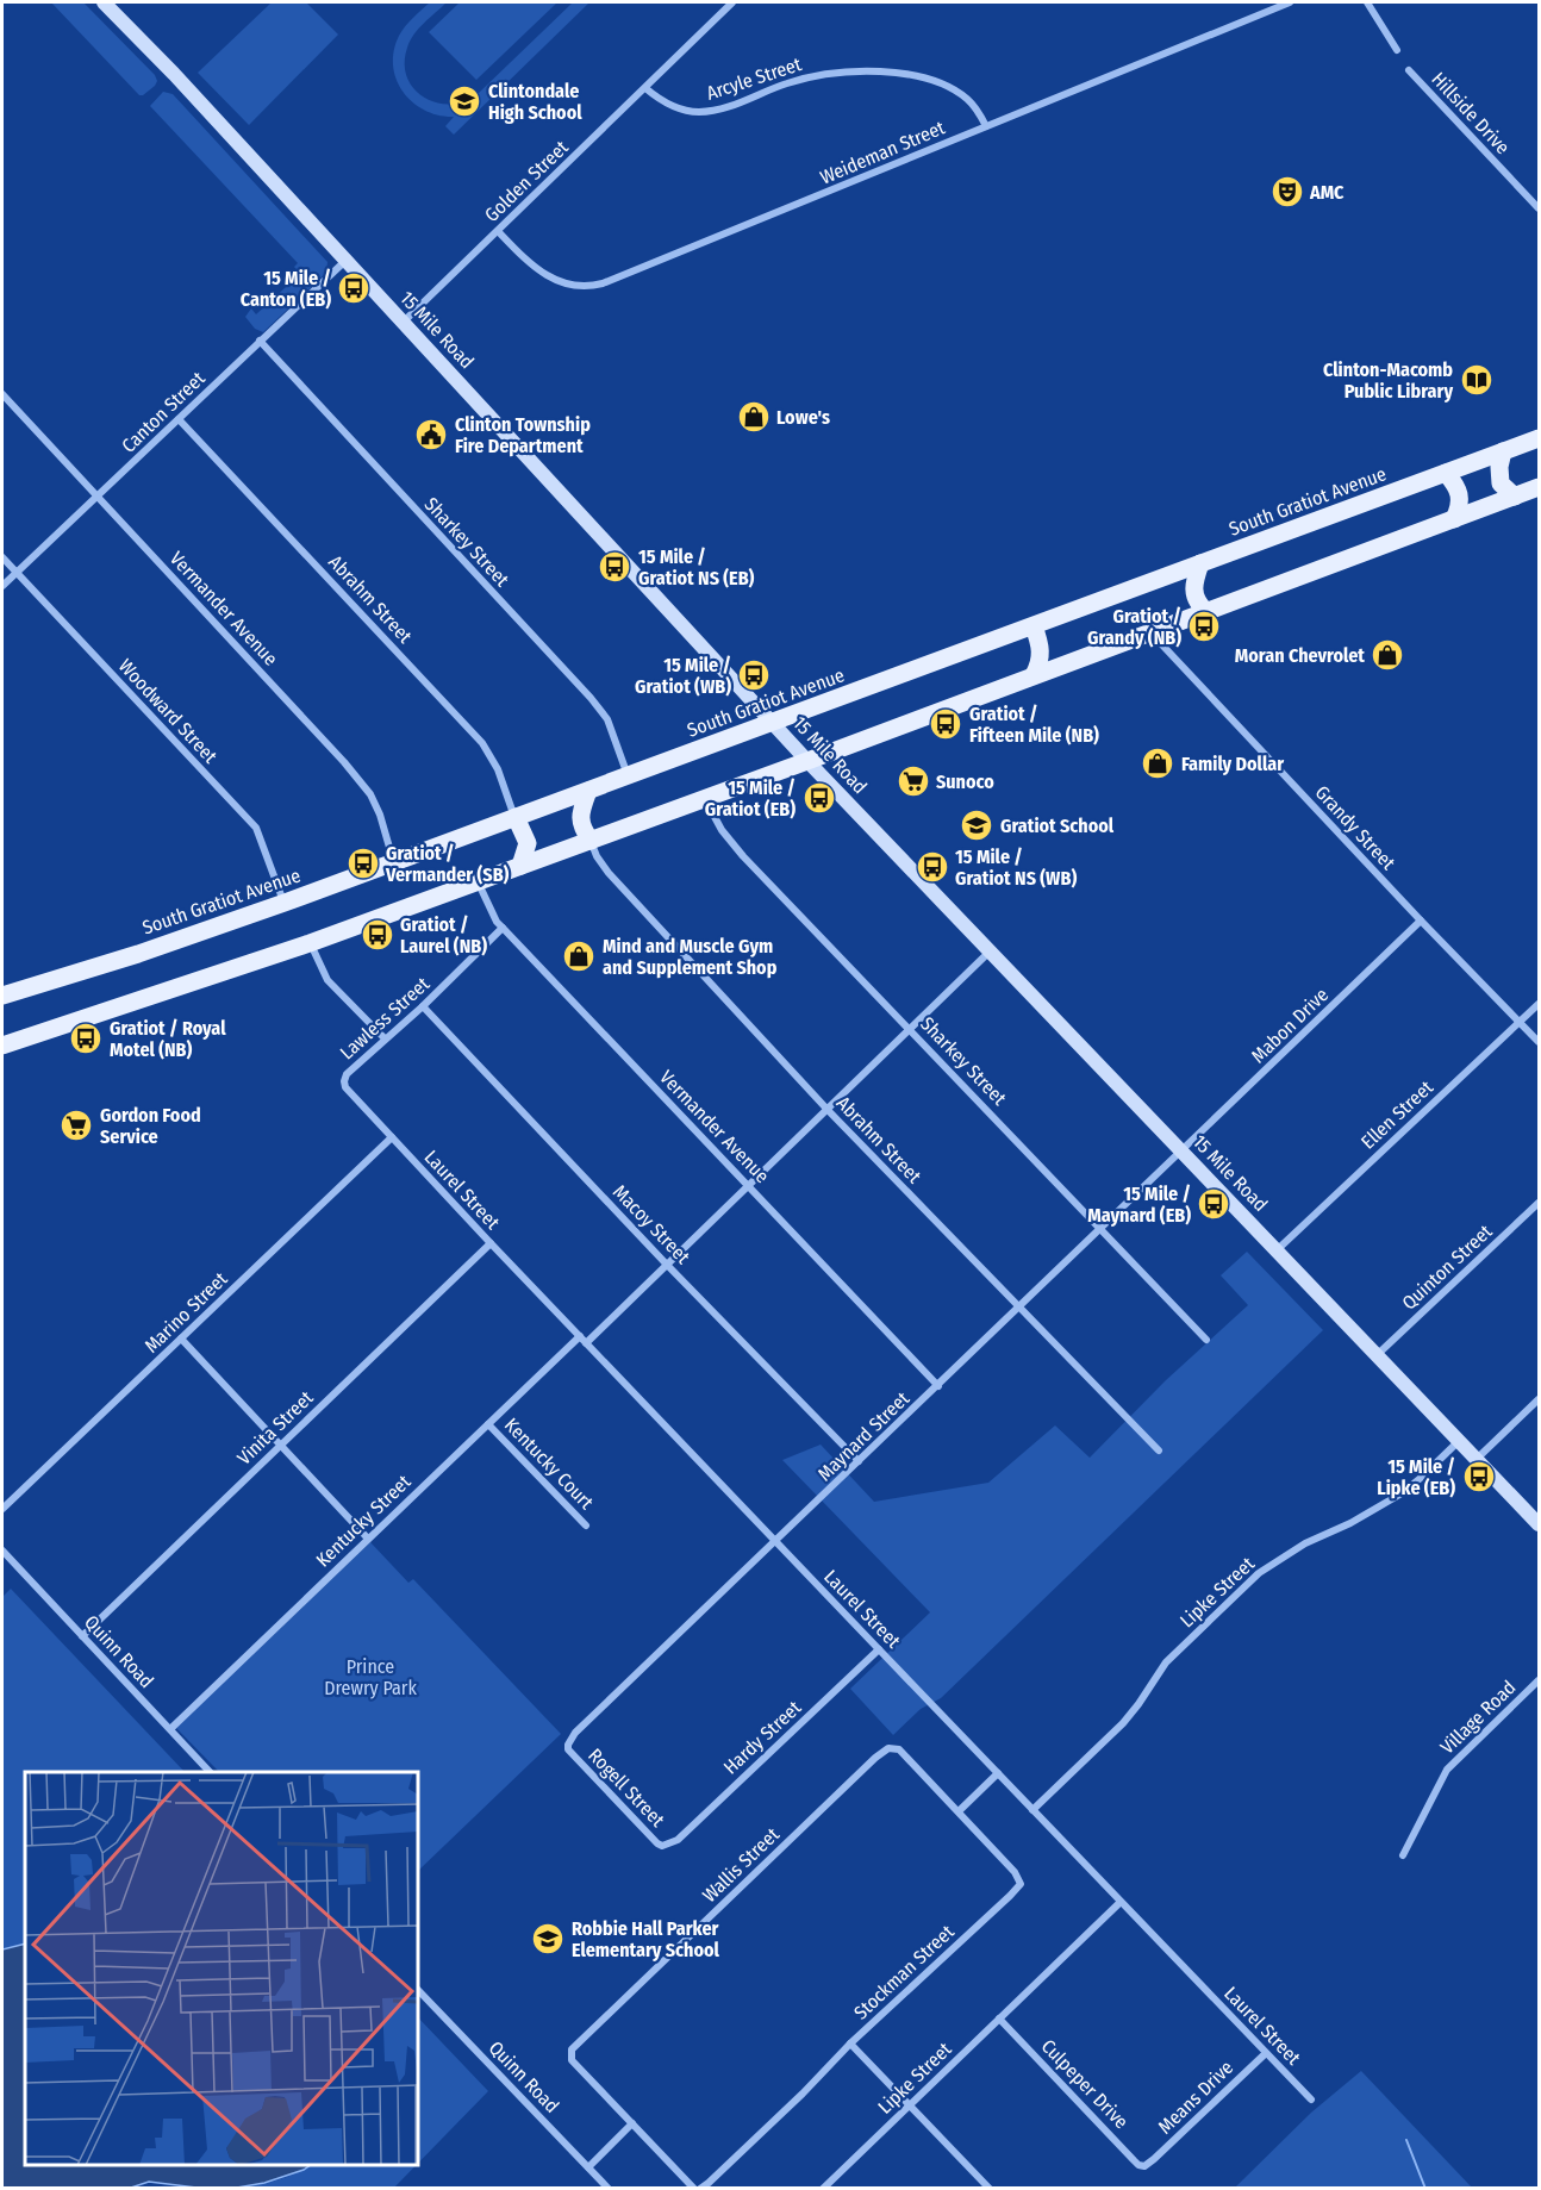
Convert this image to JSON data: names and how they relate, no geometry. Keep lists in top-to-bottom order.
{
  "streets": {
    "main road": ["15 Mile Road", "South Gratiot Avenue"],
    "street": [
      "Arcyle Street",
      "Hillside Drive",
      "Weideman Street",
      "Golden Street",
      "Canton Street",
      "Sharkey Street",
      "Abrahm Street",
      "Vermander Avenue",
      "Woodward Street",
      "Grandy Street",
      "Lawless Street",
      "Mabon Drive",
      "Ellen Street",
      "Laurel Street",
      "Macoy Street",
      "Quinton Street",
      "Marino Street",
      "Vinita Street",
      "Maynard Street",
      "Kentucky Court",
      "Kentucky Street",
      "Lipke Street",
      "Quinn Road",
      "Village Road",
      "Hardy Street",
      "Rogell Street",
      "Wallis Street",
      "Stockman Street",
      "Culpeper Drive",
      "Means Drive"
    ]
  },
  "crossings": [
    ["Arcyle Street", "Weideman Street"],
    ["Arcyle Street", "Golden Street"],
    ["Weideman Street", "Golden Street"],
    ["Golden Street", "15 Mile Road"],
    ["15 Mile Road", "Canton Street"],
    ["15 Mile Road", "South Gratiot Avenue"],
    ["15 Mile Road", "Mabon Drive"],
    ["15 Mile Road", "Ellen Street"],
    ["15 Mile Road", "Quinton Street"],
    ["15 Mile Road", "Maynard Street"],
    ["15 Mile Road", "Lipke Street"],
    ["Canton Street", "Sharkey Street"],
    ["Canton Street", "Abrahm Street"],
    ["Canton Street", "Vermander Avenue"],
    ["Canton Street", "Woodward Street"],
    ["South Gratiot Avenue", "Sharkey Street"],
    ["South Gratiot Avenue", "Abrahm Street"],
    ["South Gratiot Avenue", "Vermander Avenue"],
    ["South Gratiot Avenue", "Woodward Street"],
    ["Sharkey Street", "Maynard Street"],
    ["Abrahm Street", "Maynard Street"],
    ["Vermander Avenue", "Lawless Street"],
    ["Vermander Avenue", "Maynard Street"],
    ["Grandy Street", "Mabon Drive"],
    ["Grandy Street", "Ellen Street"],
    ["Lawless Street", "Laurel Street"],
    ["Lawless Street", "Macoy Street"],
    ["Lawless Street", "Marino Street"],
    ["Mabon Drive", "Maynard Street"],
    ["Laurel Street", "Marino Street"],
    ["Laurel Street", "Vinita Street"],
    ["Laurel Street", "Maynard Street"],
    ["Laurel Street", "Kentucky Street"],
    ["Laurel Street", "Lipke Street"],
    ["Laurel Street", "Hardy Street"],
    ["Laurel Street", "Means Drive"],
    ["Macoy Street", "Maynard Street"],
    ["Vinita Street", "Quinn Road"],
    ["Maynard Street", "Rogell Street"],
    ["Kentucky Court", "Kentucky Street"],
    ["Kentucky Street", "Quinn Road"],
    ["Lipke Street", "Culpeper Drive"],
    ["Hardy Street", "Rogell Street"],
    ["Wallis Street", "Stockman Street"],
    ["Culpeper Drive", "Means Drive"]
  ],
  "parks": ["Prince Drewry Park"],
  "places": {
    "school or university": ["Clintondale High School", "Gratiot School", "Robbie Hall Parker Elementary School"],
    "theatre": ["AMC"],
    "bus stop": [
      "15 Mile / Canton (EB)",
      "15 Mile / Gratiot NS (EB)",
      "Gratiot / Grandy (NB)",
      "15 Mile / Gratiot (WB)",
      "Gratiot / Fifteen Mile (NB)",
      "15 Mile / Gratiot (EB)",
      "Gratiot / Vermander (SB)",
      "15 Mile / Gratiot NS (WB)",
      "Gratiot / Laurel (NB)",
      "Gratiot / Royal Motel (NB)",
      "15 Mile / Maynard (EB)",
      "15 Mile / Lipke (EB)"
    ],
    "library": ["Clinton-Macomb Public Library"],
    "shop": [
      "Lowe's",
      "Moran Chevrolet",
      "Family Dollar",
      "Mind and Muscle Gym and Supplement Shop"
    ],
    "public building": ["Clinton Township Fire Department"],
    "supermarket": ["Sunoco", "Gordon Food Service"]
  }
}
